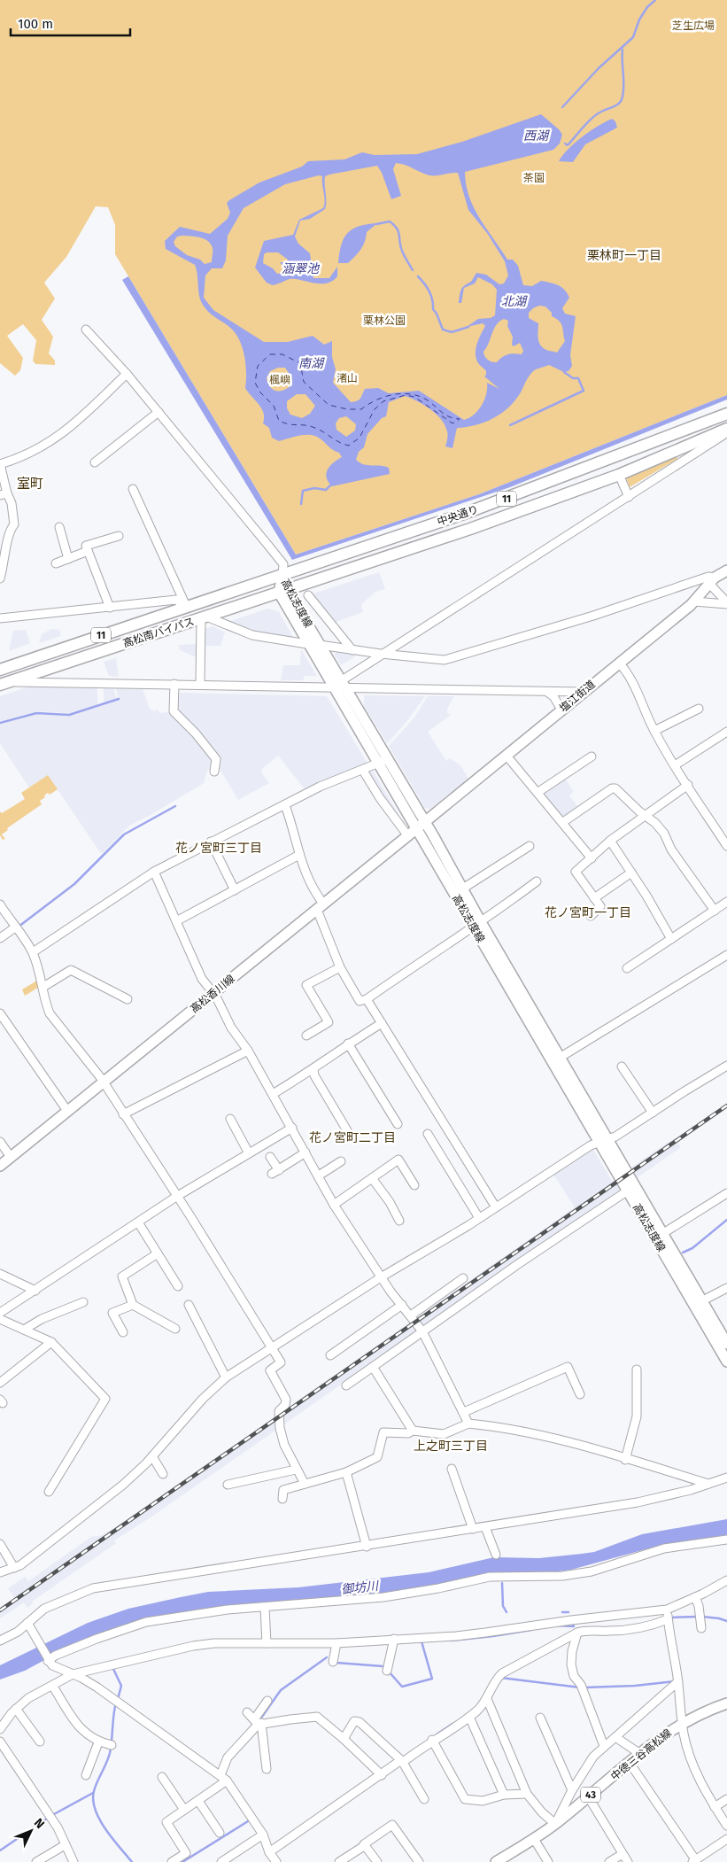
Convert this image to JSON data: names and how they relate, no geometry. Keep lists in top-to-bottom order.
{
  "streets": {
    "highway": ["11", "中央通り", "高松南バイパス"],
    "main road": [
      "高松志度線",
      "塩江街道",
      "高松香川線",
      "中徳三谷高松線",
      "43"
    ]
  },
  "crossings": [
    ["中央通り", "高松志度線"],
    ["中央通り", "高松南バイパス"],
    ["高松志度線", "塩江街道"],
    ["高松志度線", "高松香川線"],
    ["塩江街道", "高松香川線"]
  ],
  "districts": [
    "栗林町一丁目",
    "室町",
    "花ノ宮町三丁目",
    "花ノ宮町一丁目",
    "花ノ宮町二丁目",
    "上之町三丁目"
  ],
  "water": [
    "西湖",
    "涵翠池",
    "北湖",
    "南湖",
    "御坊川"
  ],
  "parks": [
    "芝生広場",
    "茶園",
    "栗林公園",
    "渚山",
    "楓嶼"
  ],
  "scale_bar": "100 m",
  "north": "top right"
}
